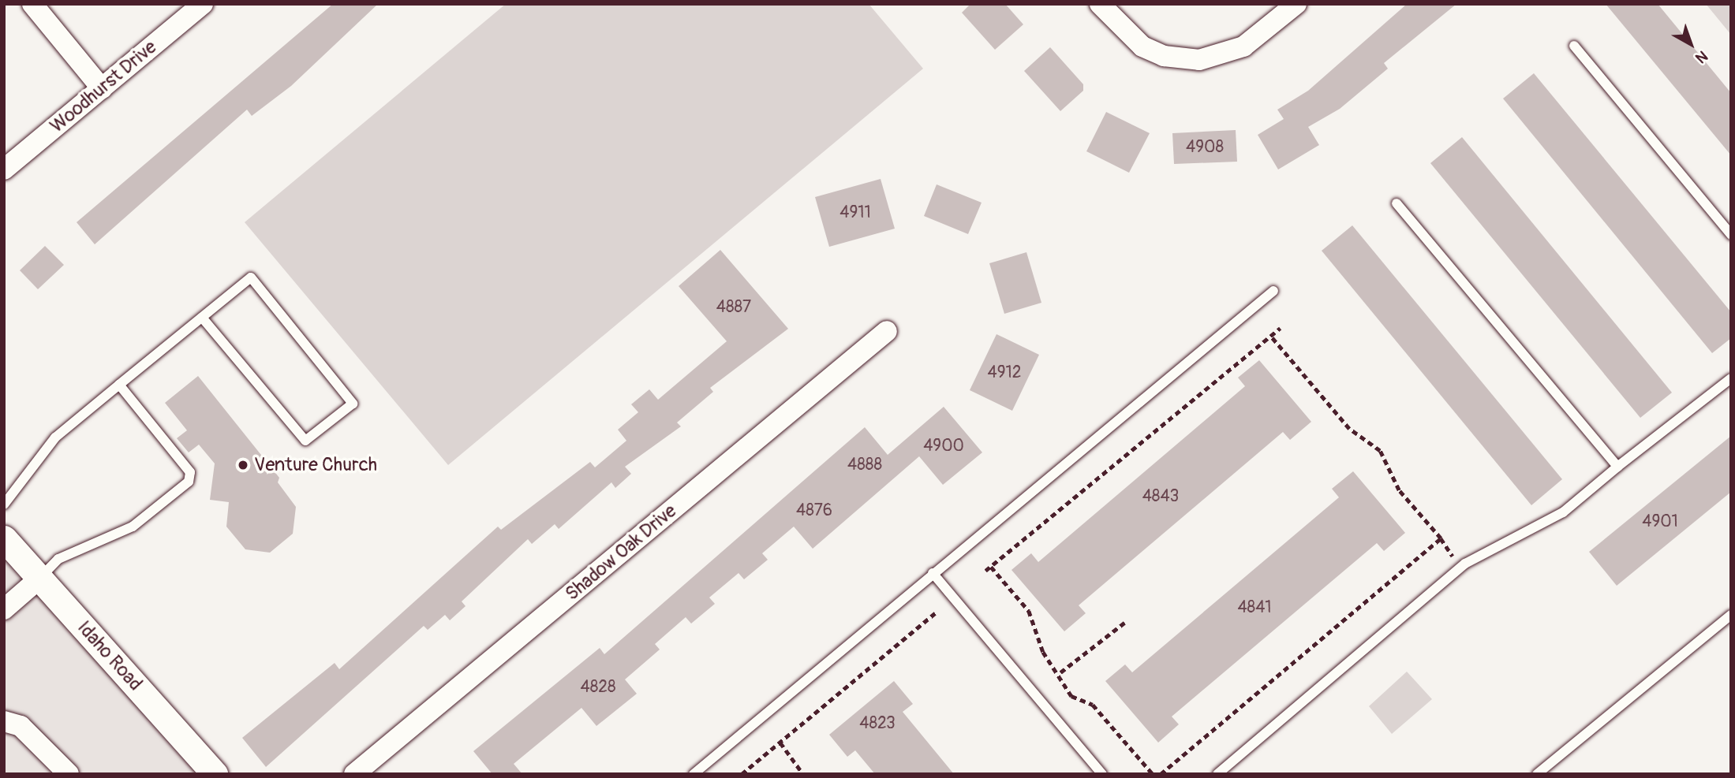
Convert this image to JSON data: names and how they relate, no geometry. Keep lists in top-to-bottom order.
{
  "streets": {
    "street": ["Woodhurst Drive", "Shadow Oak Drive", "Idaho Road"]
  },
  "places": ["Venture Church"],
  "house_numbers": [
    "4908",
    "4911",
    "4887",
    "4912",
    "4900",
    "4888",
    "4843",
    "4876",
    "4901",
    "4841",
    "4828",
    "4823"
  ],
  "north": "bottom right"
}
